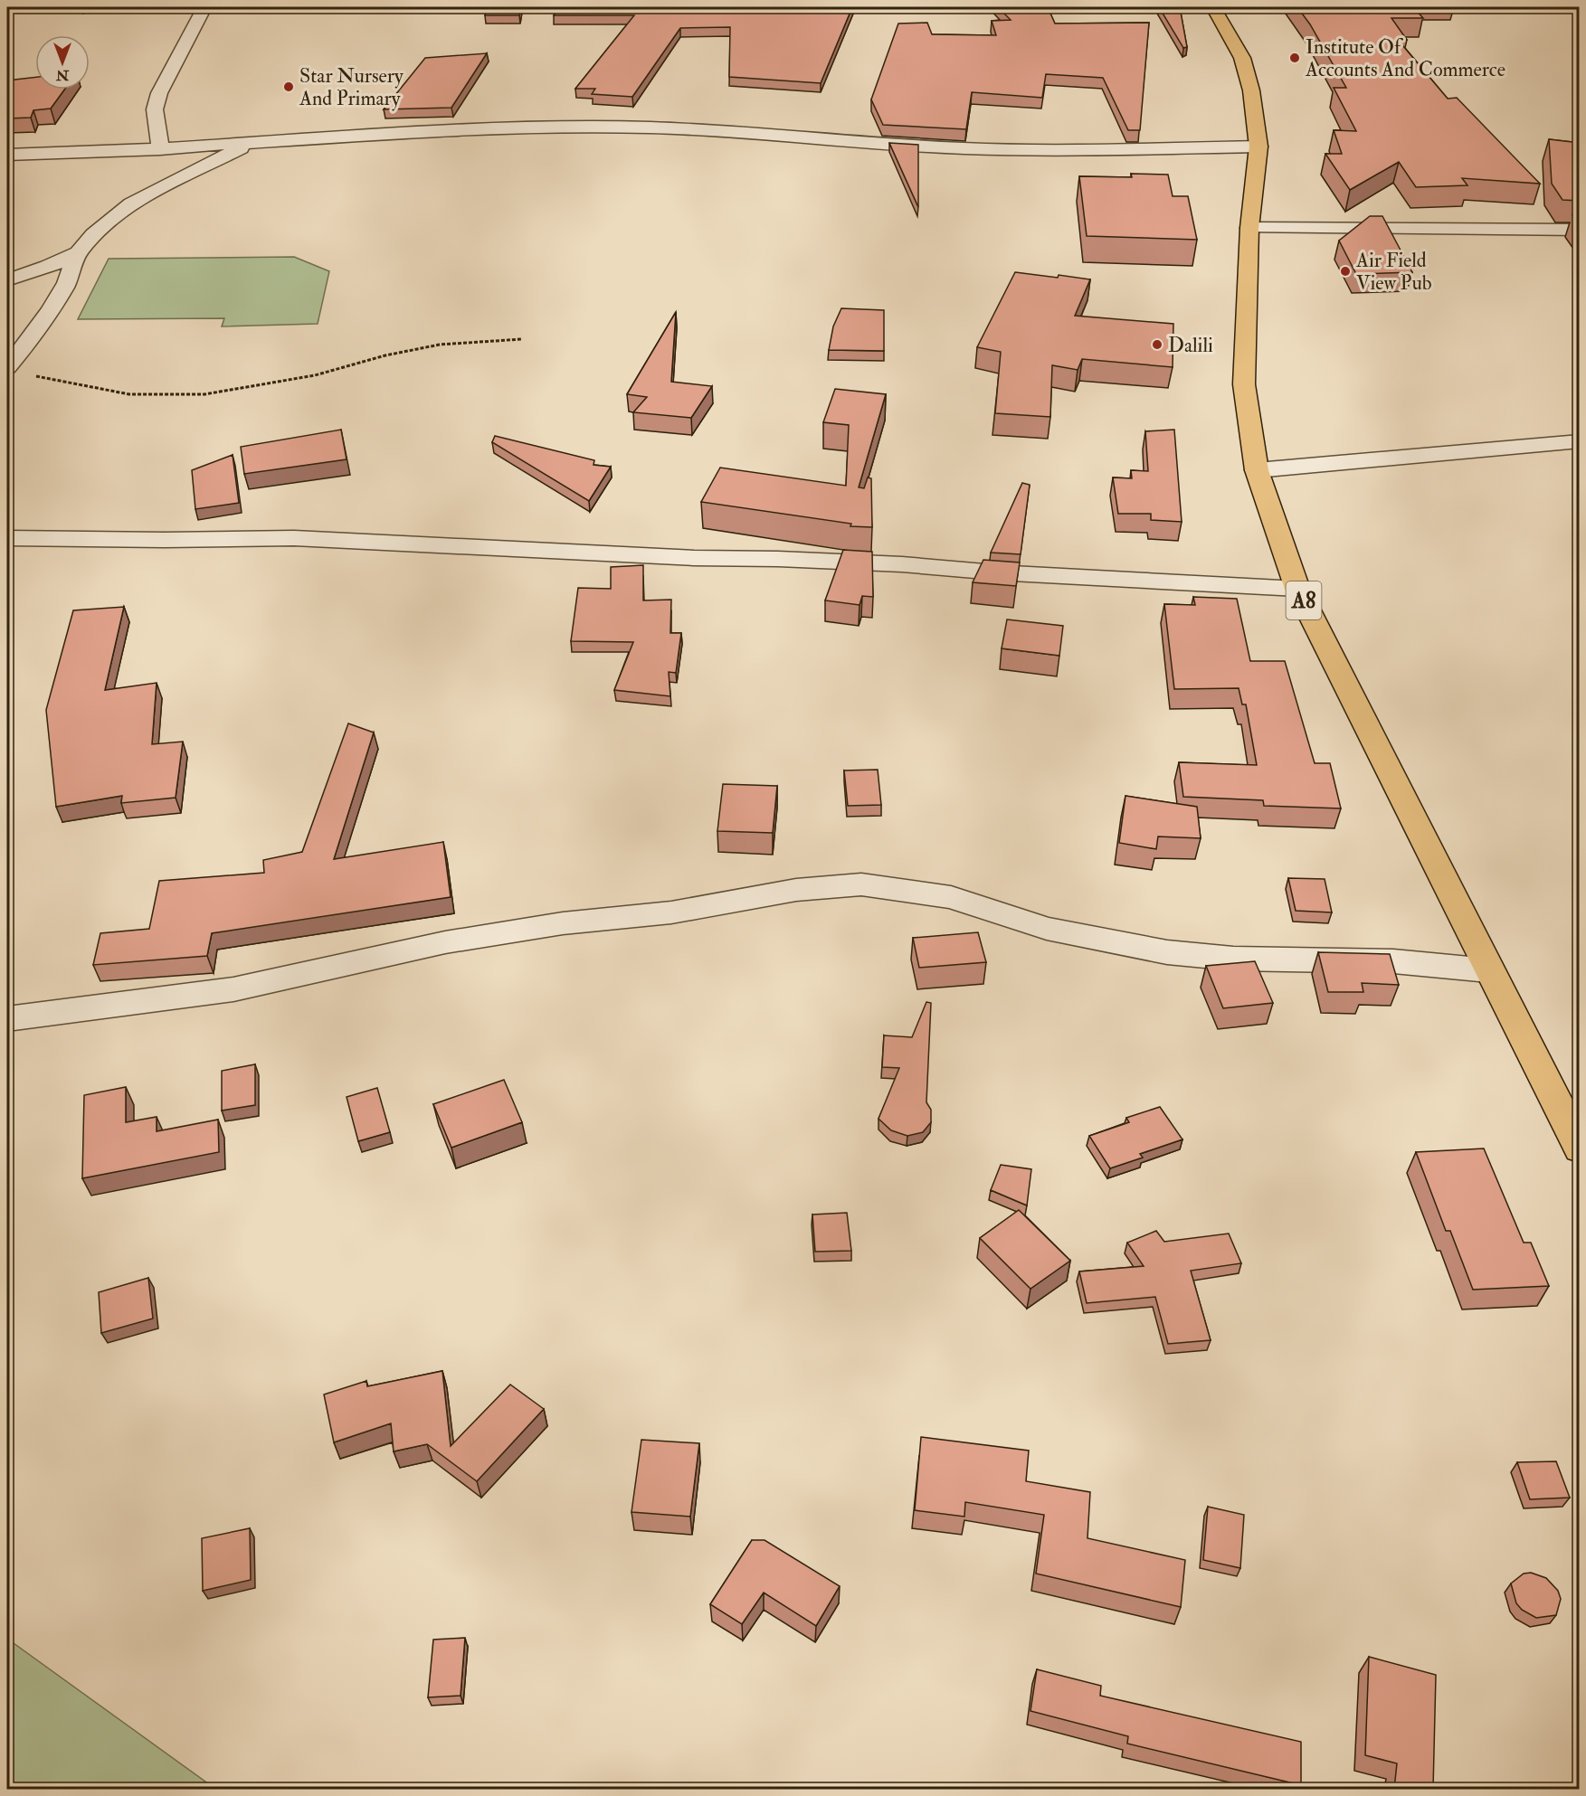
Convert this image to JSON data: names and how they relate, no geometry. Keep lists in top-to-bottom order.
{
  "streets": {
    "main road": ["A8"]
  },
  "places": [
    "Institute Of Accounts And Commerce",
    "Star Nursery And Primary",
    "Air Field View Pub",
    "Dalili"
  ],
  "north": "bottom"
}
